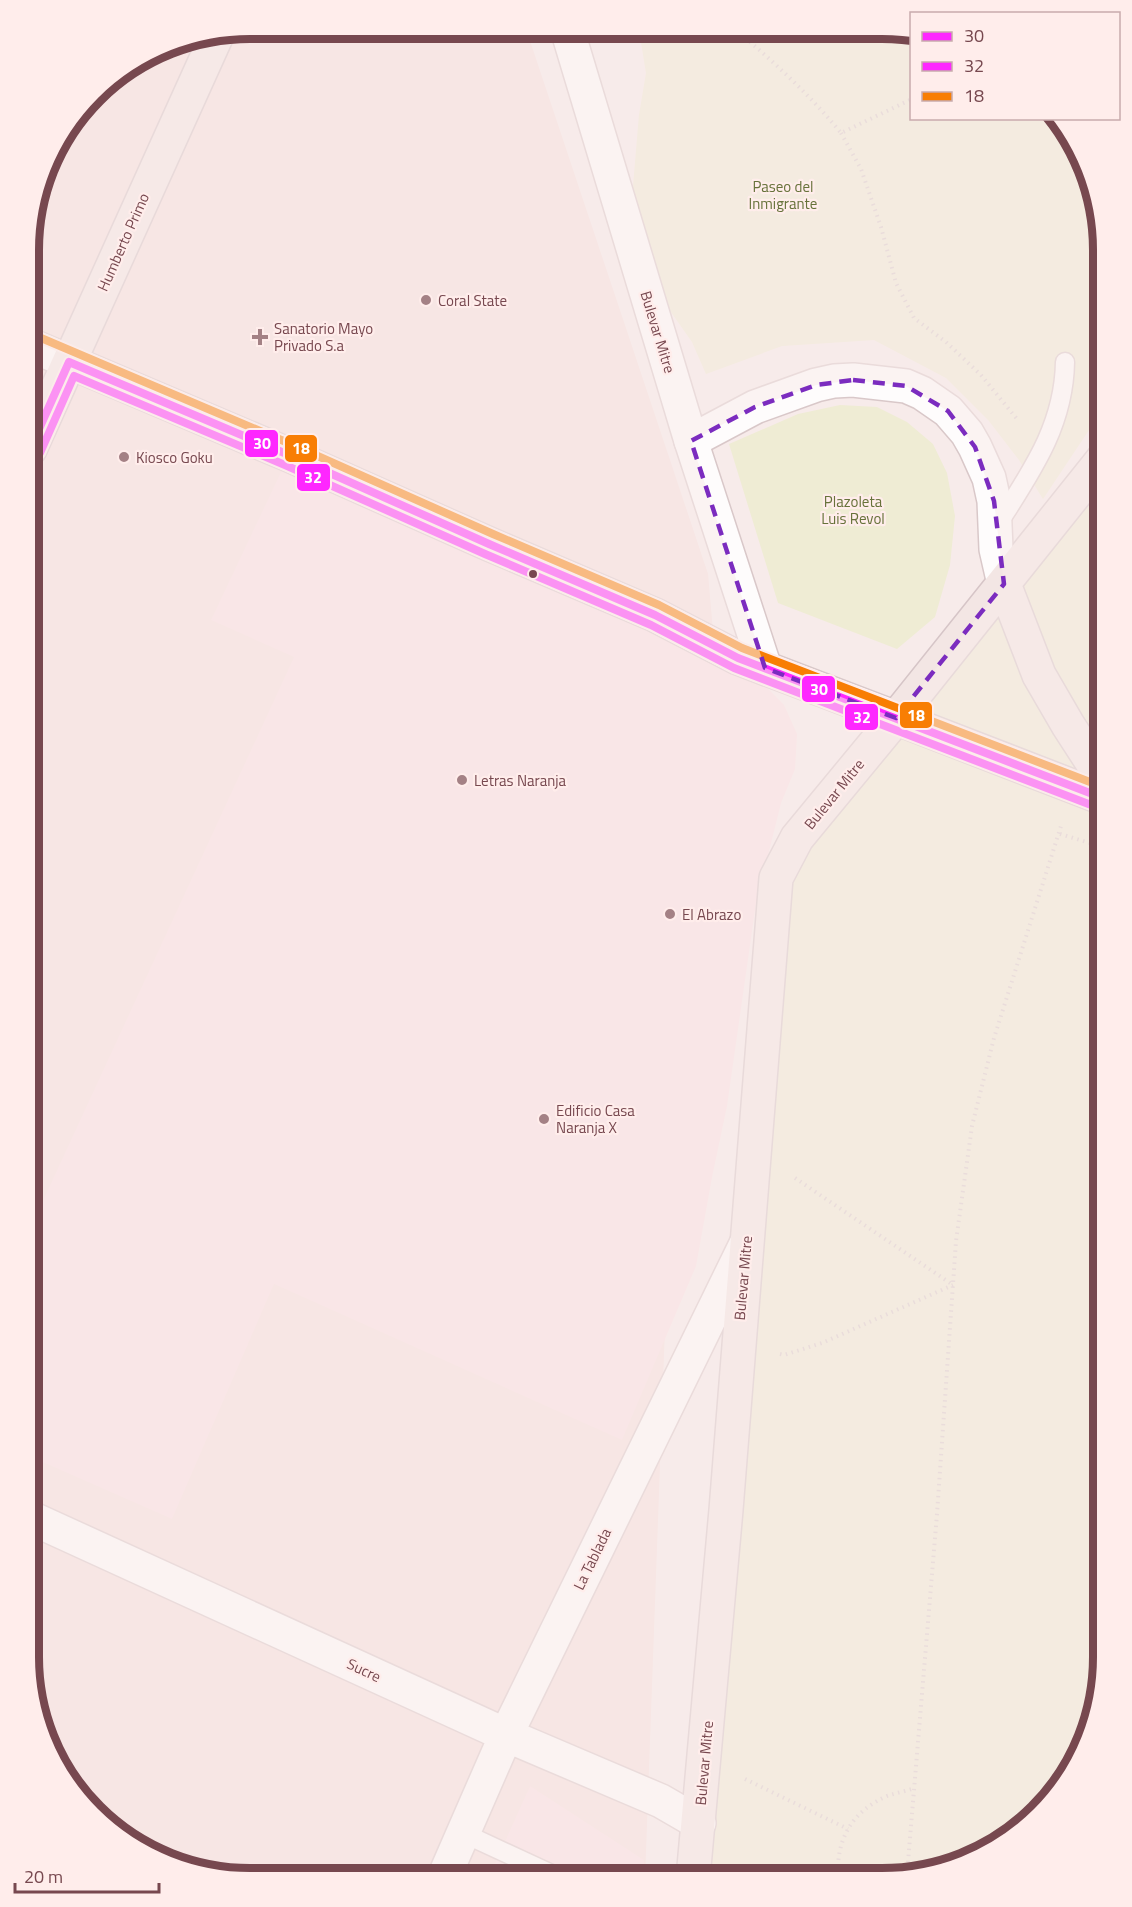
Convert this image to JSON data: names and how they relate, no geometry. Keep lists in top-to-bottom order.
{
  "streets": {
    "main road": ["Humberto Primo", "Bulevar Mitre"],
    "street": ["La Tablada", "Sucre"]
  },
  "crossings": [
    ["Bulevar Mitre", "La Tablada"],
    ["Bulevar Mitre", "Sucre"],
    ["La Tablada", "Sucre"]
  ],
  "parks": ["Paseo del Inmigrante", "Plazoleta Luis Revol"],
  "places": {
    "other": [
      "Coral State",
      "Kiosco Goku",
      "Letras Naranja",
      "El Abrazo",
      "Edificio Casa Naranja X"
    ],
    "health": ["Sanatorio Mayo Privado S.a"]
  },
  "lines": ["transit line 18", "transit line 30", "transit line 32"],
  "legend": ["30", "32", "18"],
  "scale_bar": "20 m"
}
